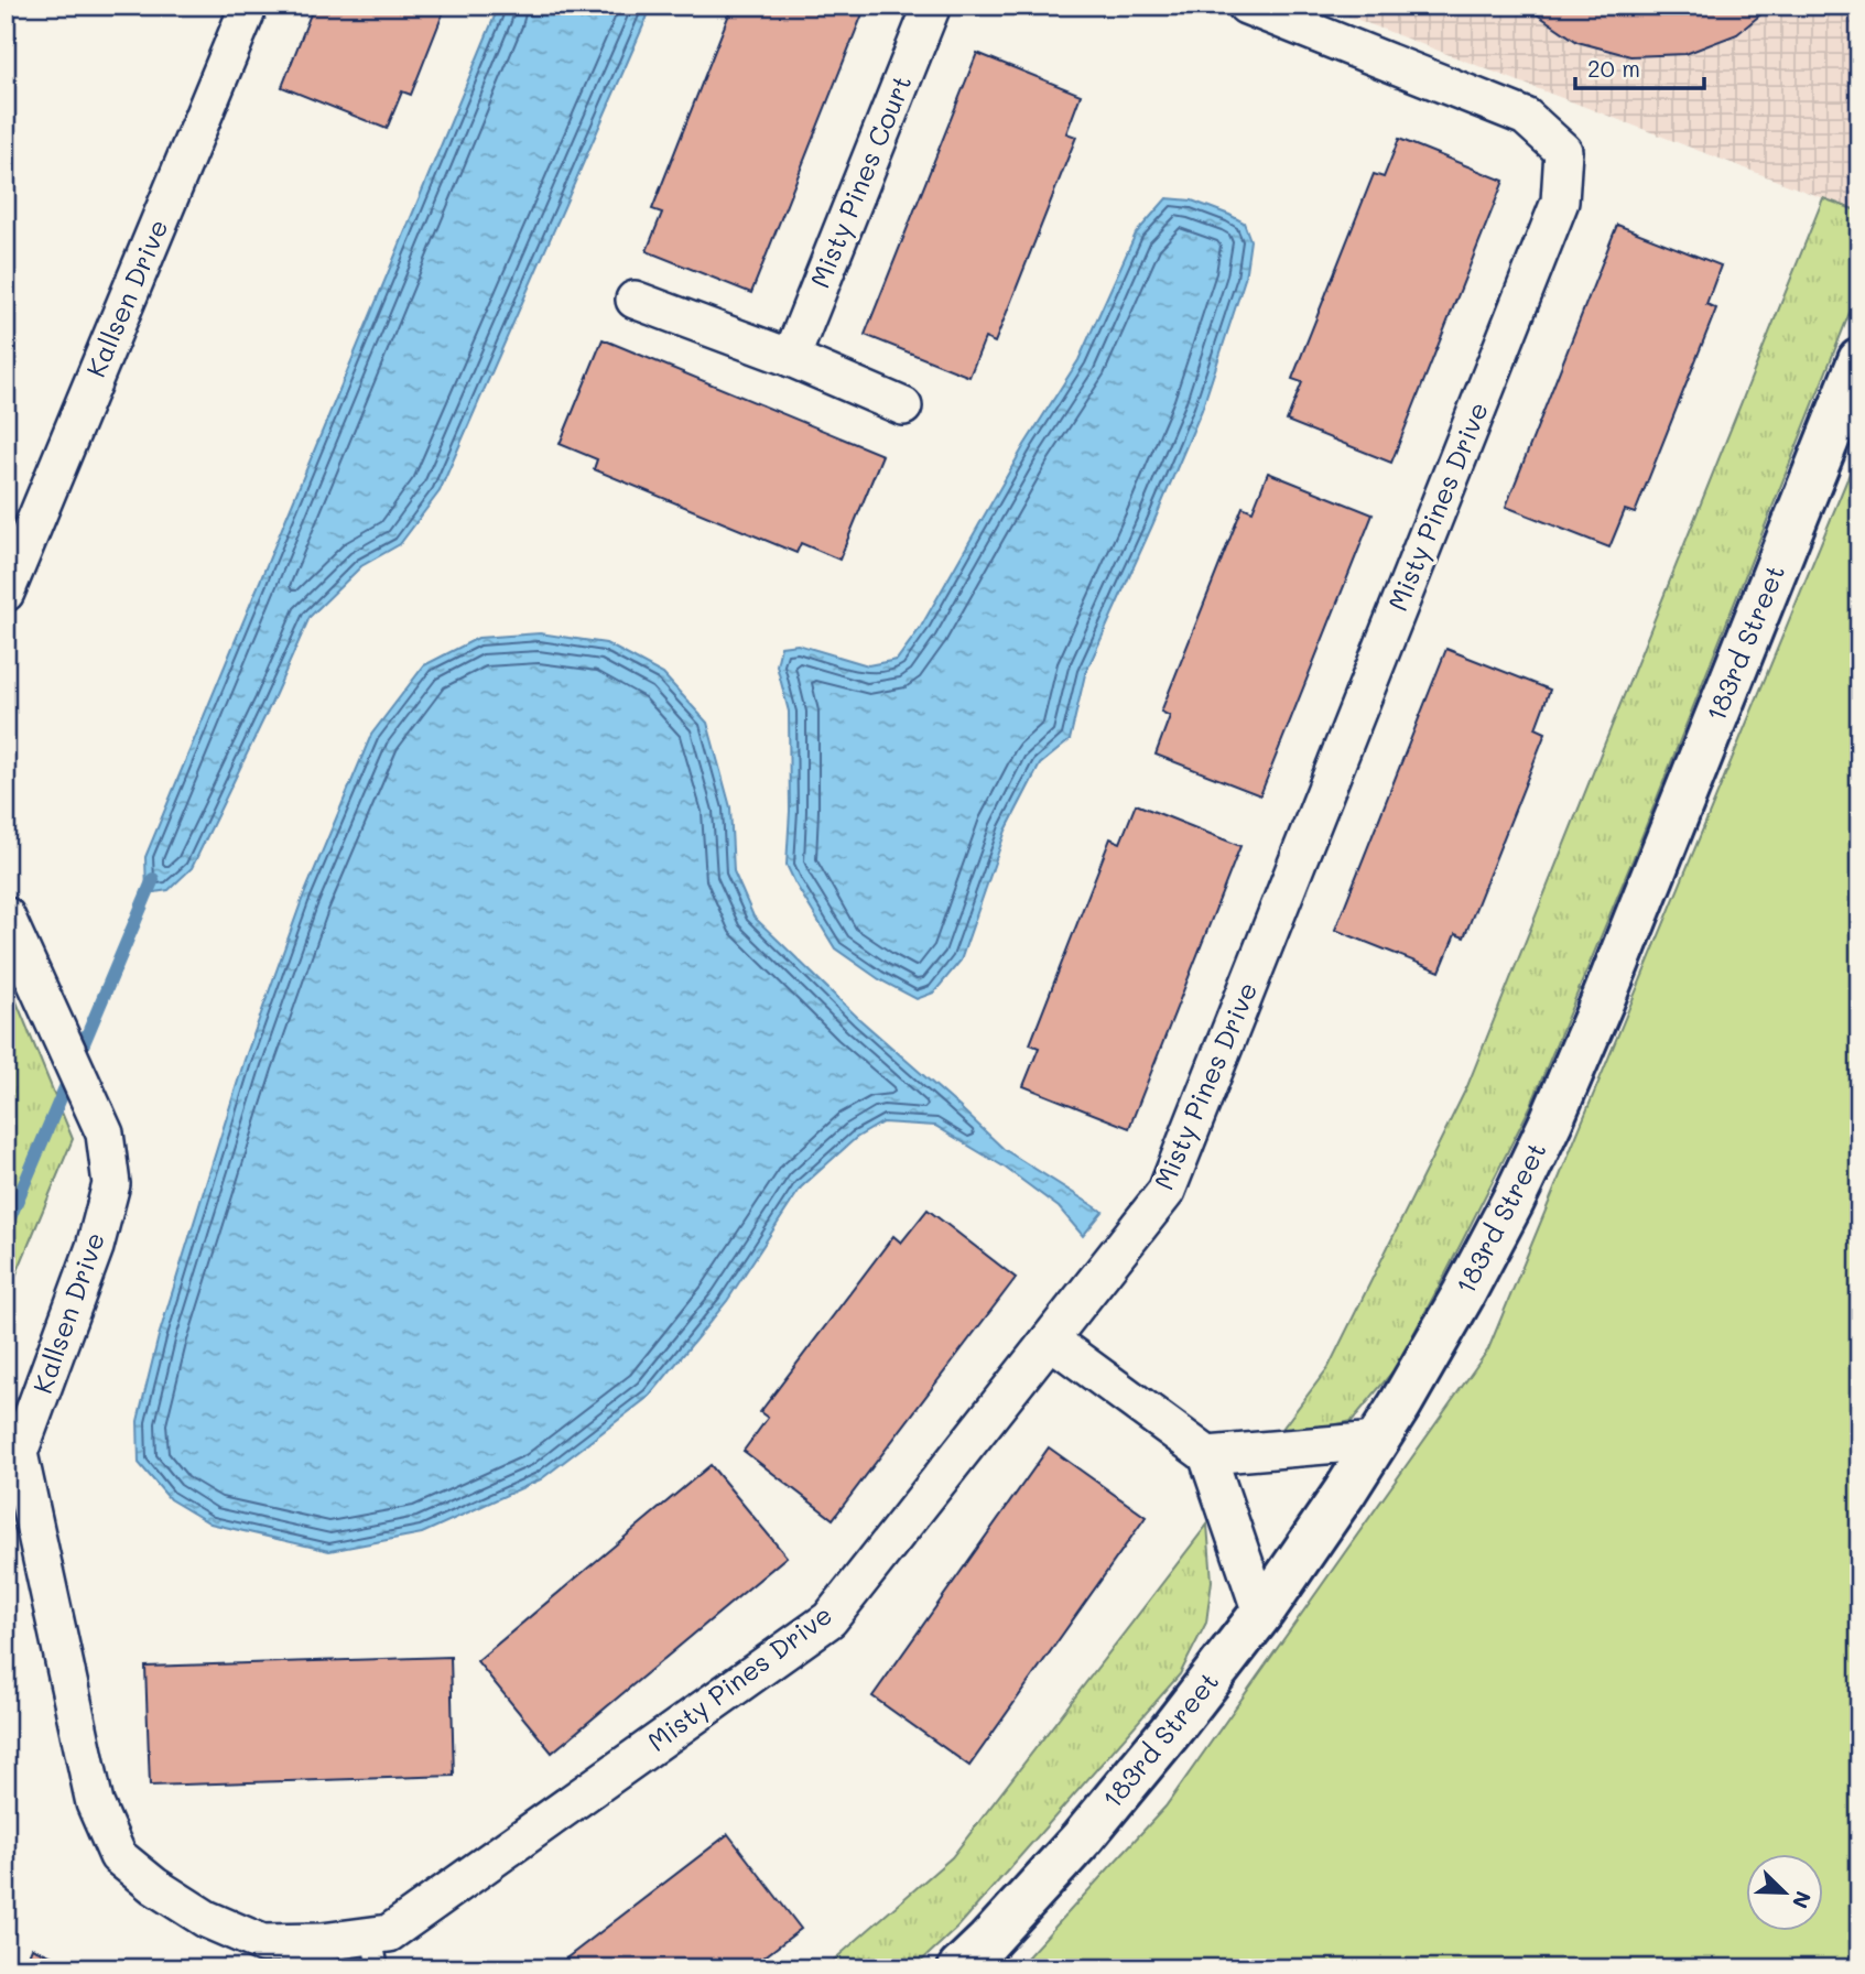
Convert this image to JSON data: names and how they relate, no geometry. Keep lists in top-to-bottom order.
{
  "streets": {
    "street": [
      "Misty Pines Court",
      "Kallsen Drive",
      "Misty Pines Drive",
      "183rd Street"
    ]
  },
  "crossings": [
    ["Kallsen Drive", "Misty Pines Drive"]
  ],
  "scale_bar": "20 m",
  "north": "bottom right"
}
